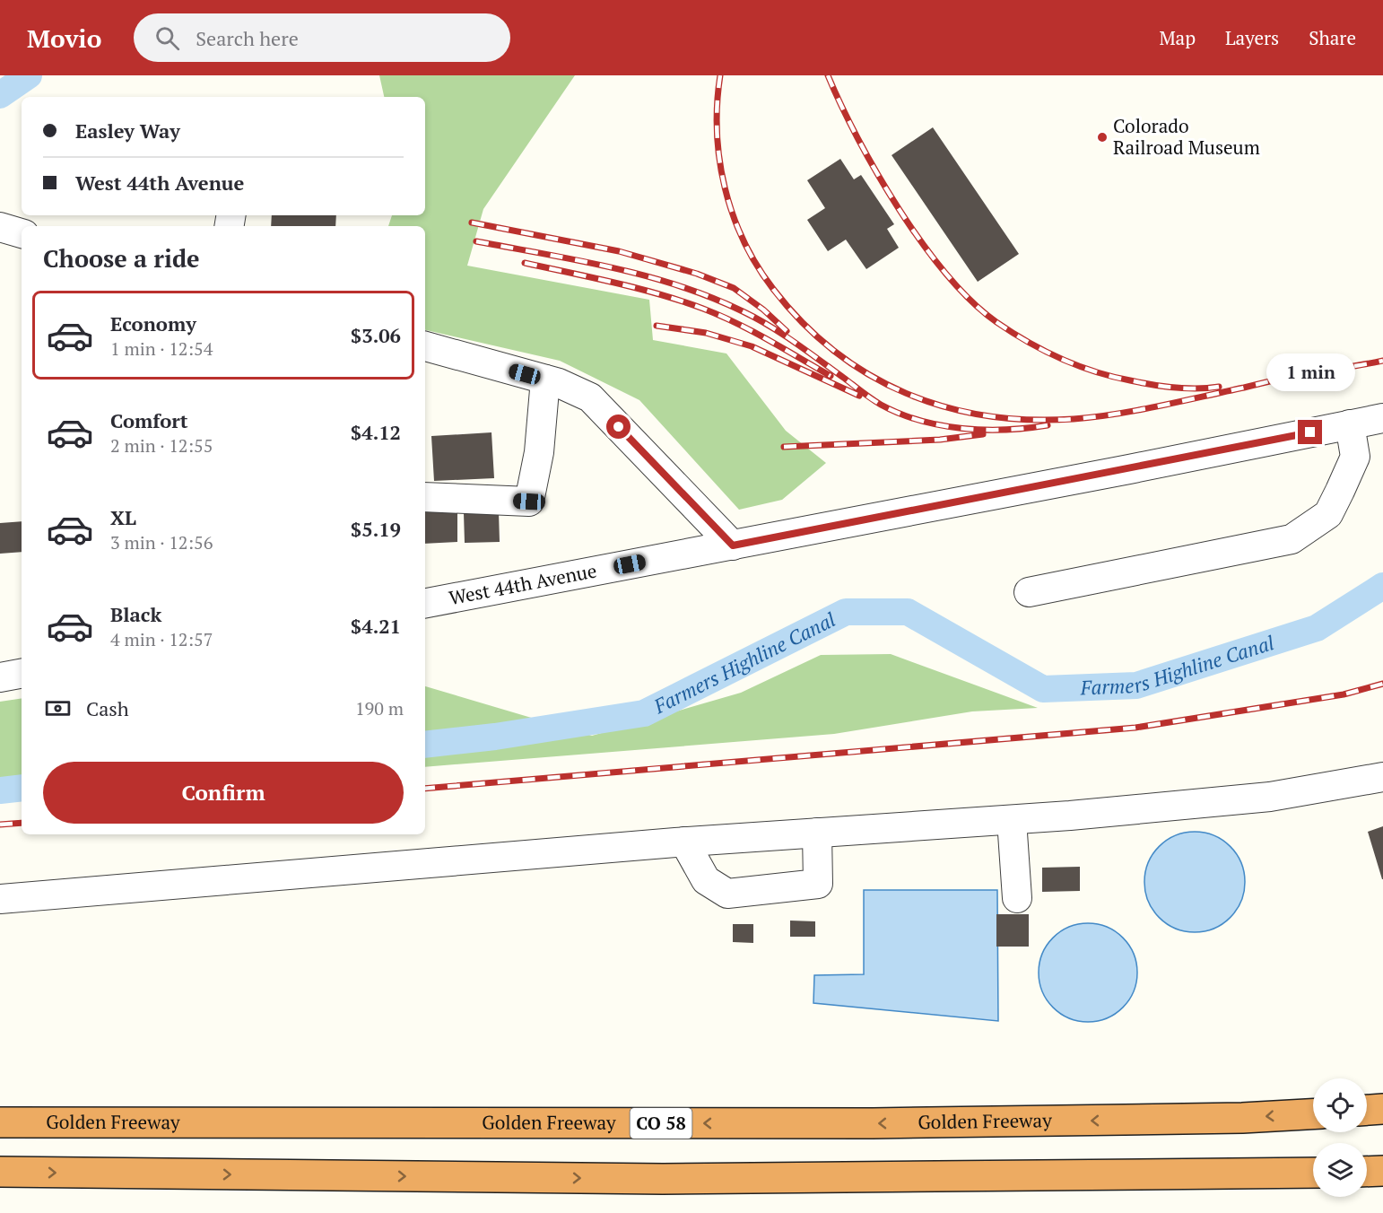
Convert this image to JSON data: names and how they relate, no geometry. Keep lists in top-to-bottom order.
{
  "streets": {
    "highway": ["Golden Freeway", "CO 58"],
    "street": ["West 44th Avenue"]
  },
  "water": ["Farmers Highline Canal"],
  "places": ["Colorado Railroad Museum"],
  "page": {
    "header": "Movio",
    "search": "Search here",
    "nav": ["Map", "Layers", "Share"],
    "banner": ["Easley Way", "West 44th Avenue"],
    "heading": "Choose a ride",
    "list": [
      {
        "name": "Economy",
        "note": "1 min · 12:54",
        "value": "$3.06"
      },
      {
        "name": "Comfort",
        "note": "2 min · 12:55",
        "value": "$4.12"
      },
      {
        "name": "XL",
        "note": "3 min · 12:56",
        "value": "$5.19"
      },
      {
        "name": "Black",
        "note": "4 min · 12:57",
        "value": "$4.21"
      }
    ],
    "bubble": "1 min",
    "pay": ["Cash", "190 m"],
    "buttons": "Confirm"
  }
}
